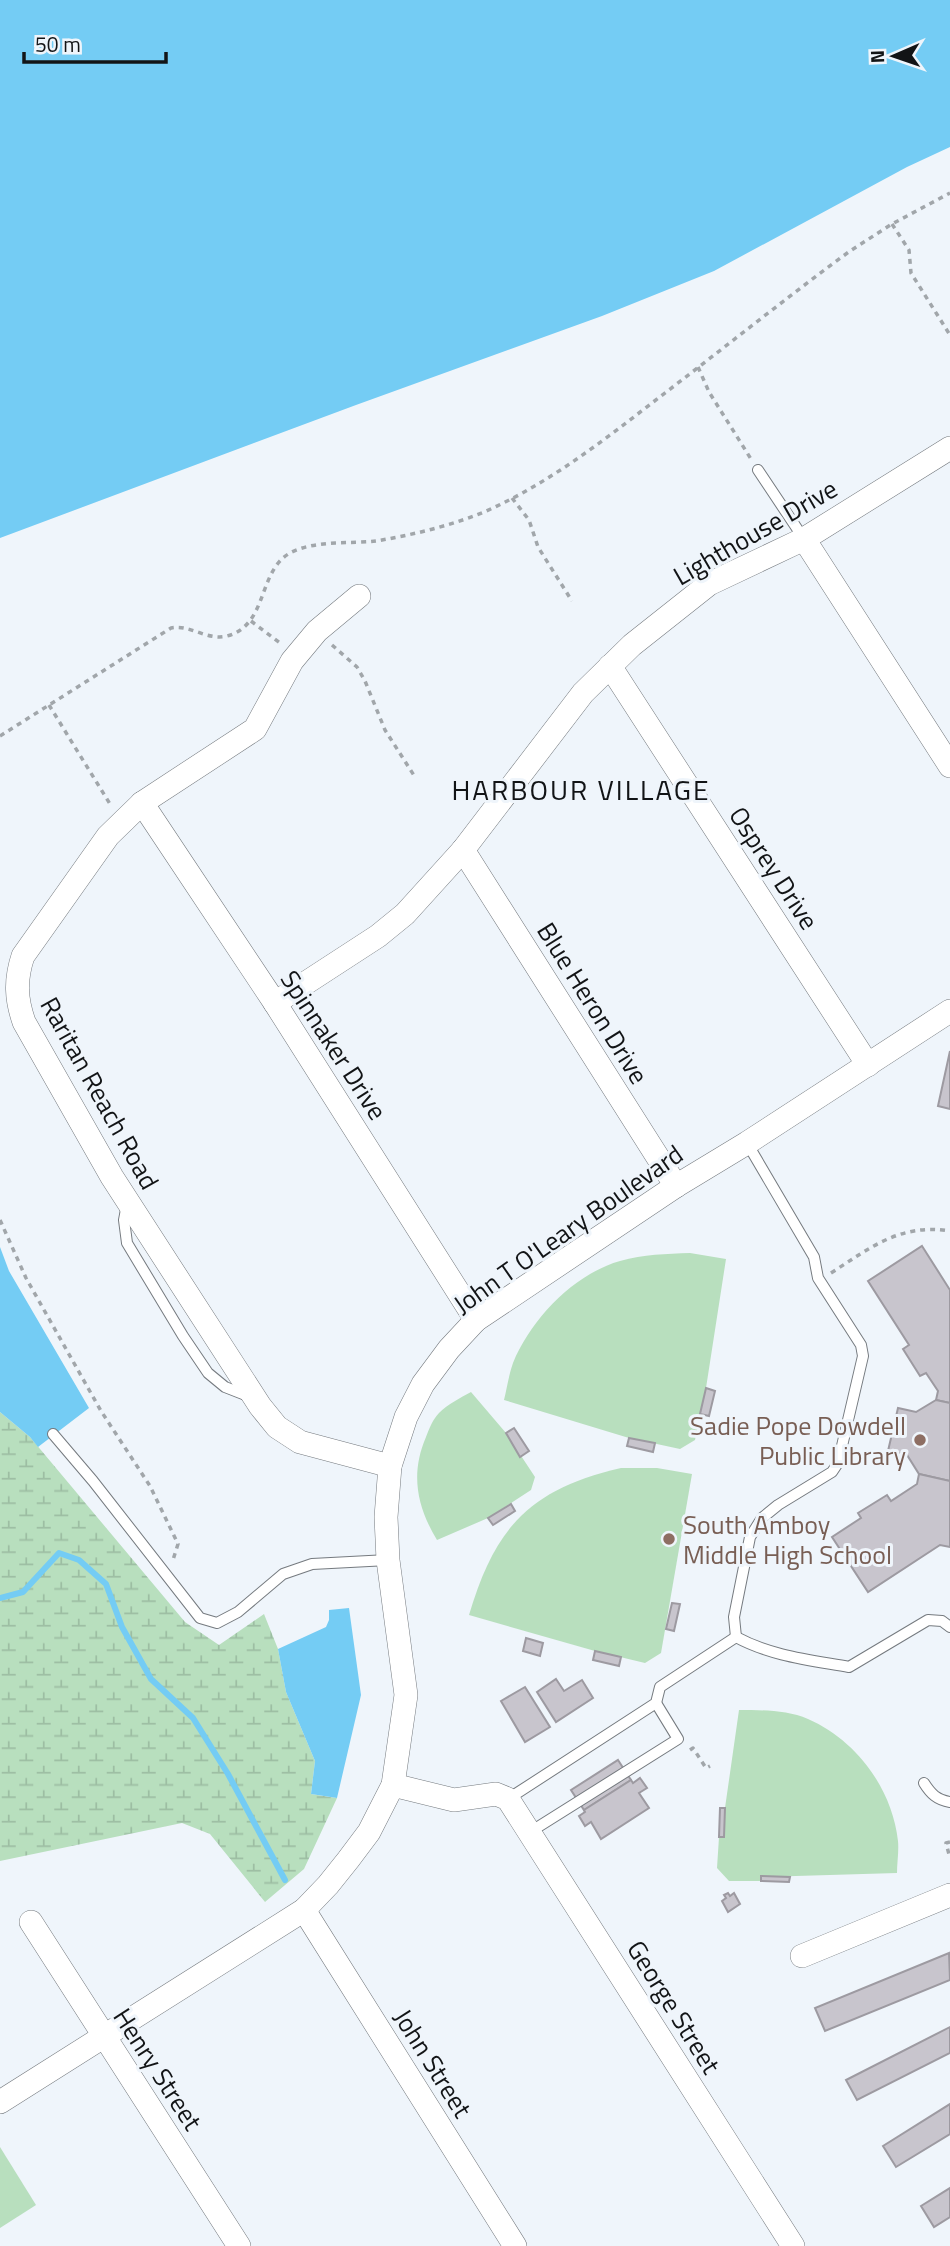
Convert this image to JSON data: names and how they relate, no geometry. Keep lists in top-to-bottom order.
{
  "streets": {
    "street": [
      "Lighthouse Drive",
      "Osprey Drive",
      "Blue Heron Drive",
      "Spinnaker Drive",
      "Raritan Reach Road",
      "John T O'Leary Boulevard",
      "George Street",
      "John Street",
      "Henry Street"
    ]
  },
  "crossings": [
    ["Lighthouse Drive", "Osprey Drive"],
    ["Lighthouse Drive", "Blue Heron Drive"],
    ["Lighthouse Drive", "Spinnaker Drive"],
    ["Osprey Drive", "John T O'Leary Boulevard"],
    ["Blue Heron Drive", "John T O'Leary Boulevard"],
    ["Spinnaker Drive", "Raritan Reach Road"],
    ["Spinnaker Drive", "John T O'Leary Boulevard"],
    ["Raritan Reach Road", "John T O'Leary Boulevard"],
    ["John T O'Leary Boulevard", "John Street"],
    ["John T O'Leary Boulevard", "Henry Street"]
  ],
  "districts": ["HARBOUR VILLAGE"],
  "places": ["Sadie Pope Dowdell Public Library", "South Amboy Middle High School"],
  "scale_bar": "50 m",
  "north": "left"
}
